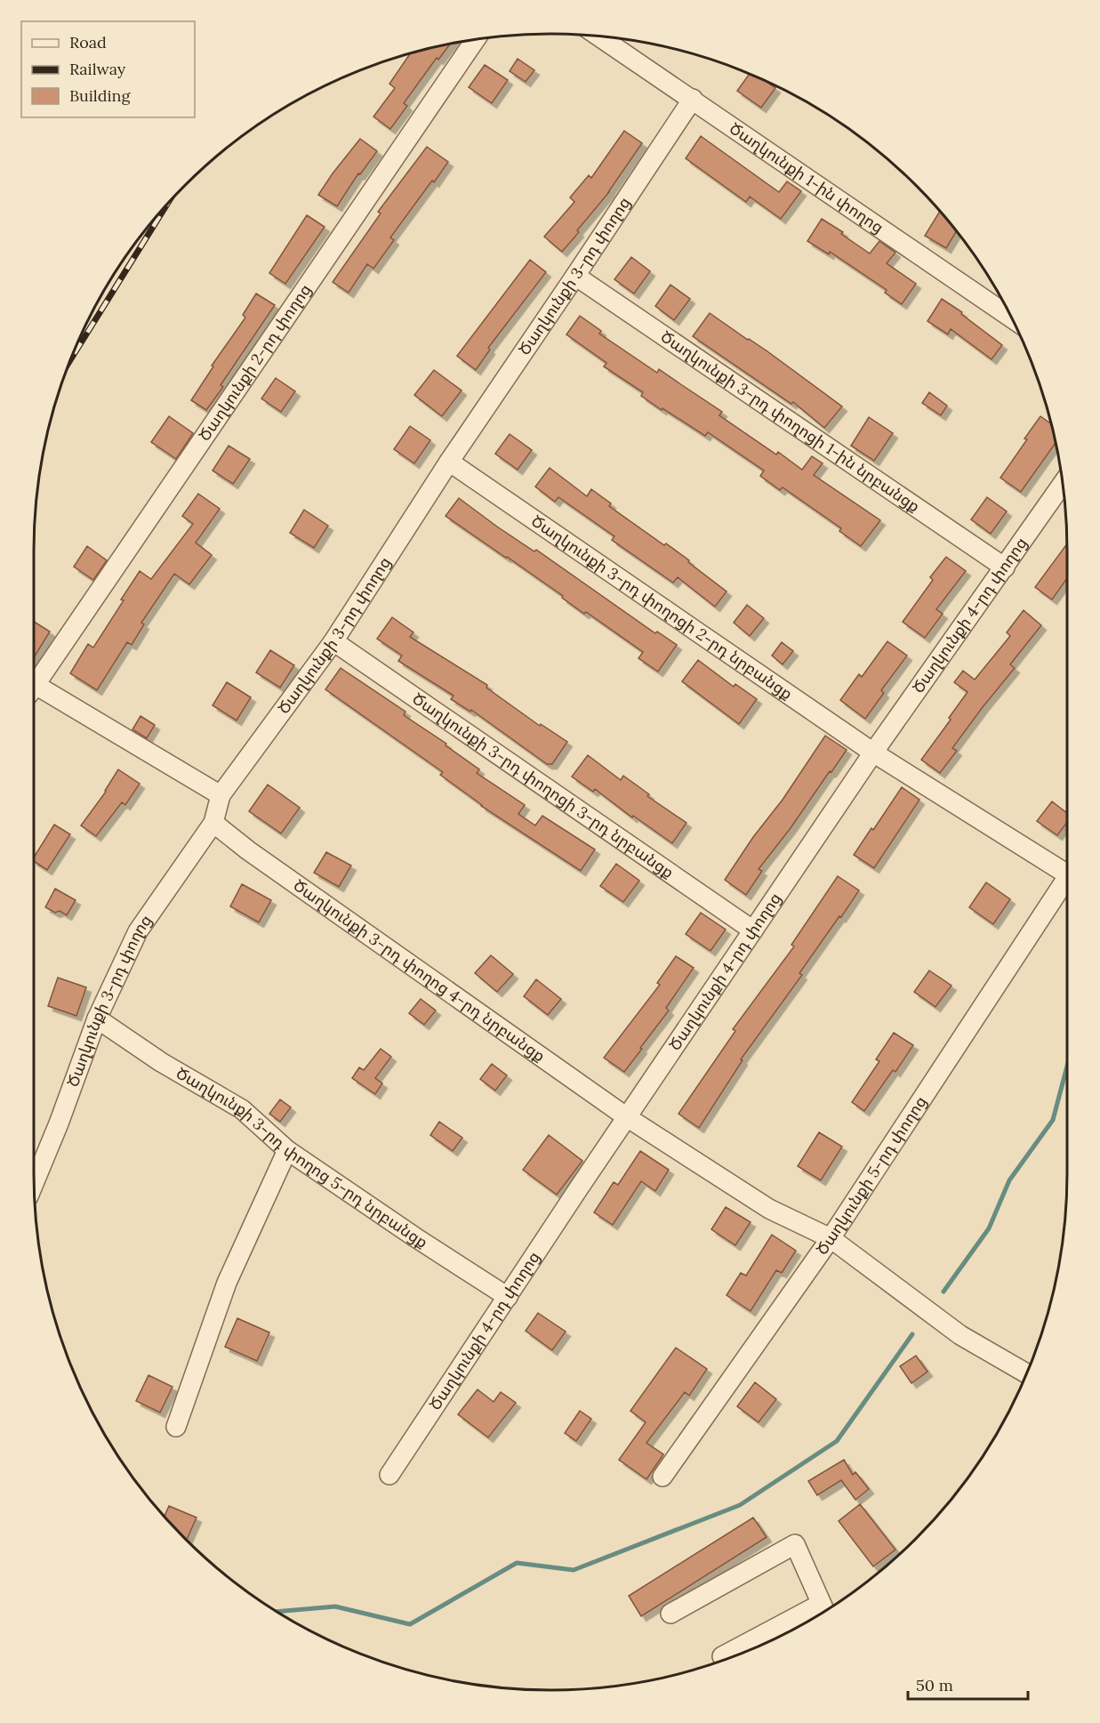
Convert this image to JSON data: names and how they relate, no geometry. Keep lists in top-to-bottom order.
{
  "streets": {
    "street": [
      "Ծաղկունքի 1-ին փողոց",
      "Ծաղկունքի 3-րդ փողոց",
      "Ծաղկունքի 2-րդ փողոց",
      "Ծաղկունքի 3-րդ փողոցի 1-ին նրբանցք",
      "Ծաղկունքի 3-րդ փողոցի 2-րդ նրբանցք",
      "Ծաղկունքի 4-րդ փողոց",
      "Ծաղկունքի 3-րդ փողոցի 3-րդ նրբանցք",
      "Ծաղկունքի 3-րդ փողոց 4-րդ նրբանցք",
      "Ծաղկունքի 3-րդ փողոց 5-րդ նրբանցք",
      "Ծաղկունքի 5-րդ փողոց"
    ]
  },
  "crossings": [
    ["Ծաղկունքի 1-ին փողոց", "Ծաղկունքի 3-րդ փողոց"],
    ["Ծաղկունքի 3-րդ փողոց", "Ծաղկունքի 3-րդ փողոցի 1-ին նրբանցք"],
    ["Ծաղկունքի 3-րդ փողոց", "Ծաղկունքի 3-րդ փողոցի 2-րդ նրբանցք"],
    ["Ծաղկունքի 3-րդ փողոց", "Ծաղկունքի 3-րդ փողոցի 3-րդ նրբանցք"],
    ["Ծաղկունքի 3-րդ փողոց", "Ծաղկունքի 3-րդ փողոց 4-րդ նրբանցք"],
    ["Ծաղկունքի 3-րդ փողոց", "Ծաղկունքի 3-րդ փողոց 5-րդ նրբանցք"],
    ["Ծաղկունքի 3-րդ փողոցի 1-ին նրբանցք", "Ծաղկունքի 4-րդ փողոց"],
    ["Ծաղկունքի 3-րդ փողոցի 2-րդ նրբանցք", "Ծաղկունքի 4-րդ փողոց"],
    ["Ծաղկունքի 4-րդ փողոց", "Ծաղկունքի 3-րդ փողոցի 3-րդ նրբանցք"],
    ["Ծաղկունքի 4-րդ փողոց", "Ծաղկունքի 3-րդ փողոց 4-րդ նրբանցք"],
    ["Ծաղկունքի 4-րդ փողոց", "Ծաղկունքի 3-րդ փողոց 5-րդ նրբանցք"],
    ["Ծաղկունքի 3-րդ փողոց 4-րդ նրբանցք", "Ծաղկունքի 5-րդ փողոց"]
  ],
  "legend": ["Road", "Railway", "Building"],
  "scale_bar": "50 m"
}
